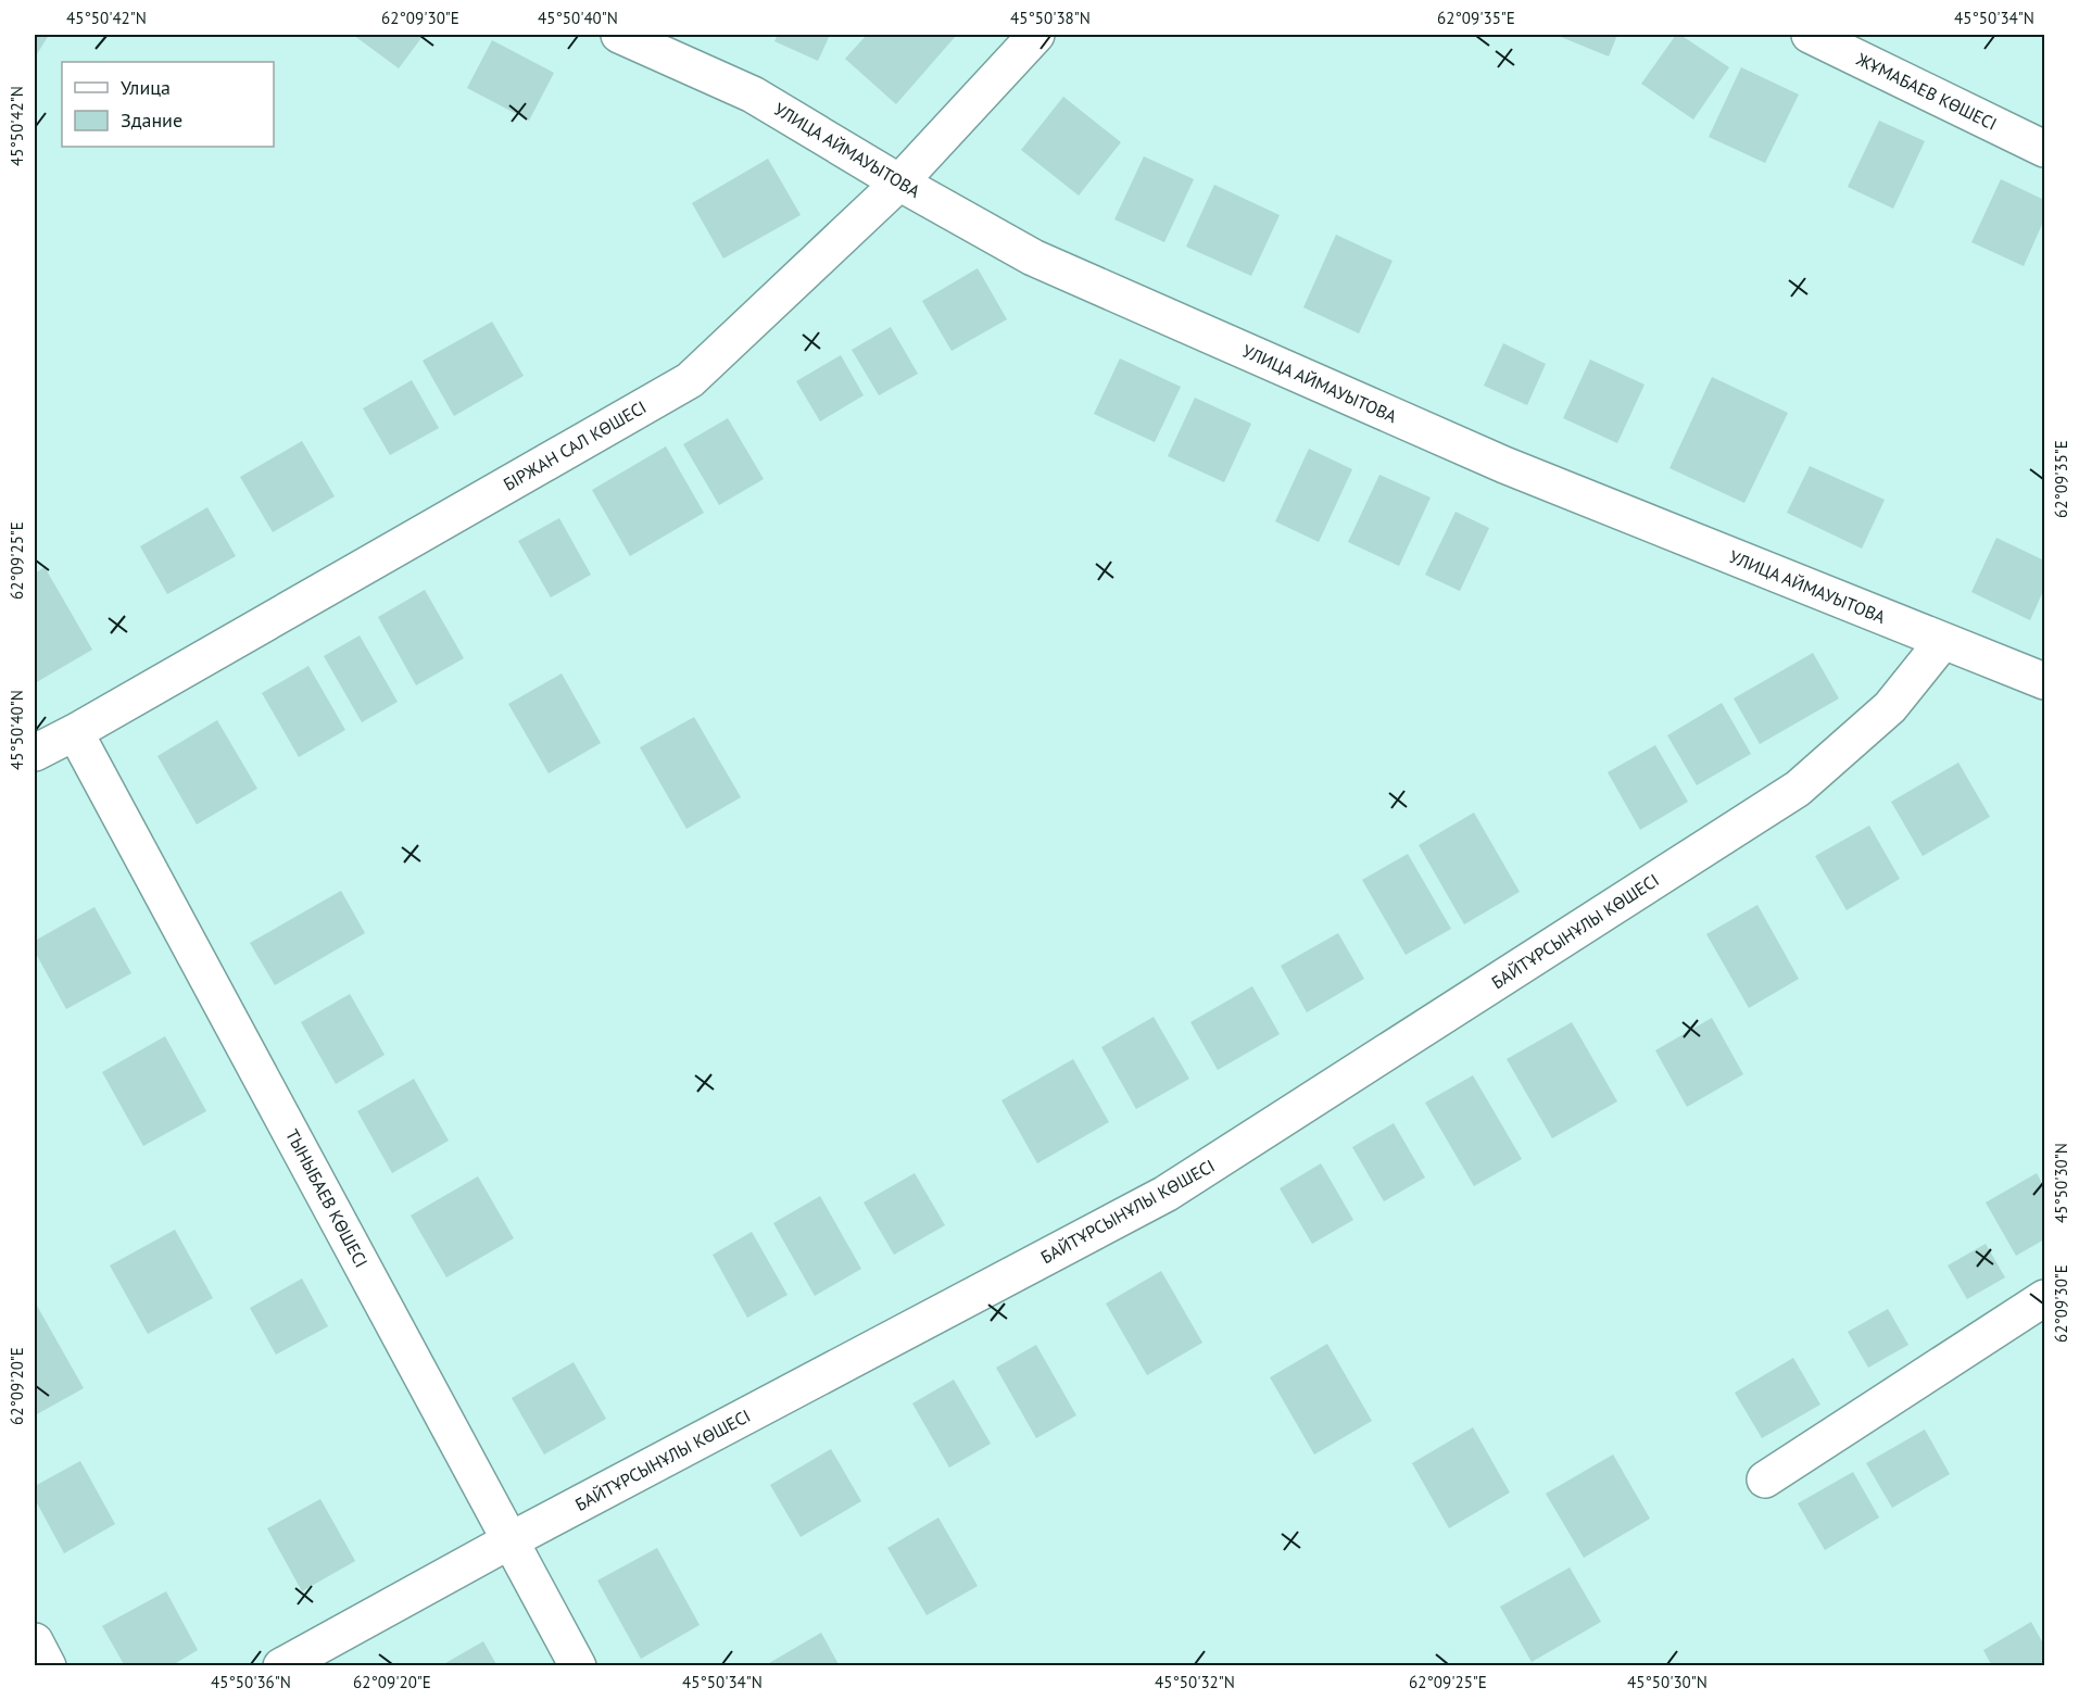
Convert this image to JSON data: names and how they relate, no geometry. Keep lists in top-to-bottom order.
{
  "streets": {
    "street": [
      "ЖҰМАБАЕВ КӨШЕСІ",
      "УЛИЦА АЙМАУЫТОВА",
      "БІРЖАН САЛ КӨШЕСІ",
      "БАЙТҰРСЫНҰЛЫ КӨШЕСІ",
      "ТЫНЫБАЕВ КӨШЕСІ"
    ]
  },
  "crossings": [
    ["УЛИЦА АЙМАУЫТОВА", "БІРЖАН САЛ КӨШЕСІ"],
    ["УЛИЦА АЙМАУЫТОВА", "БАЙТҰРСЫНҰЛЫ КӨШЕСІ"],
    ["БІРЖАН САЛ КӨШЕСІ", "ТЫНЫБАЕВ КӨШЕСІ"],
    ["БАЙТҰРСЫНҰЛЫ КӨШЕСІ", "ТЫНЫБАЕВ КӨШЕСІ"]
  ],
  "legend": ["Улица", "Здание"],
  "coordinates": [
    "45°50'42\"N",
    "62°09'30\"E",
    "45°50'40\"N",
    "45°50'38\"N",
    "62°09'35\"E",
    "45°50'34\"N",
    "62°09'25\"E",
    "45°50'30\"N",
    "62°09'20\"E",
    "45°50'36\"N",
    "45°50'32\"N"
  ]
}
